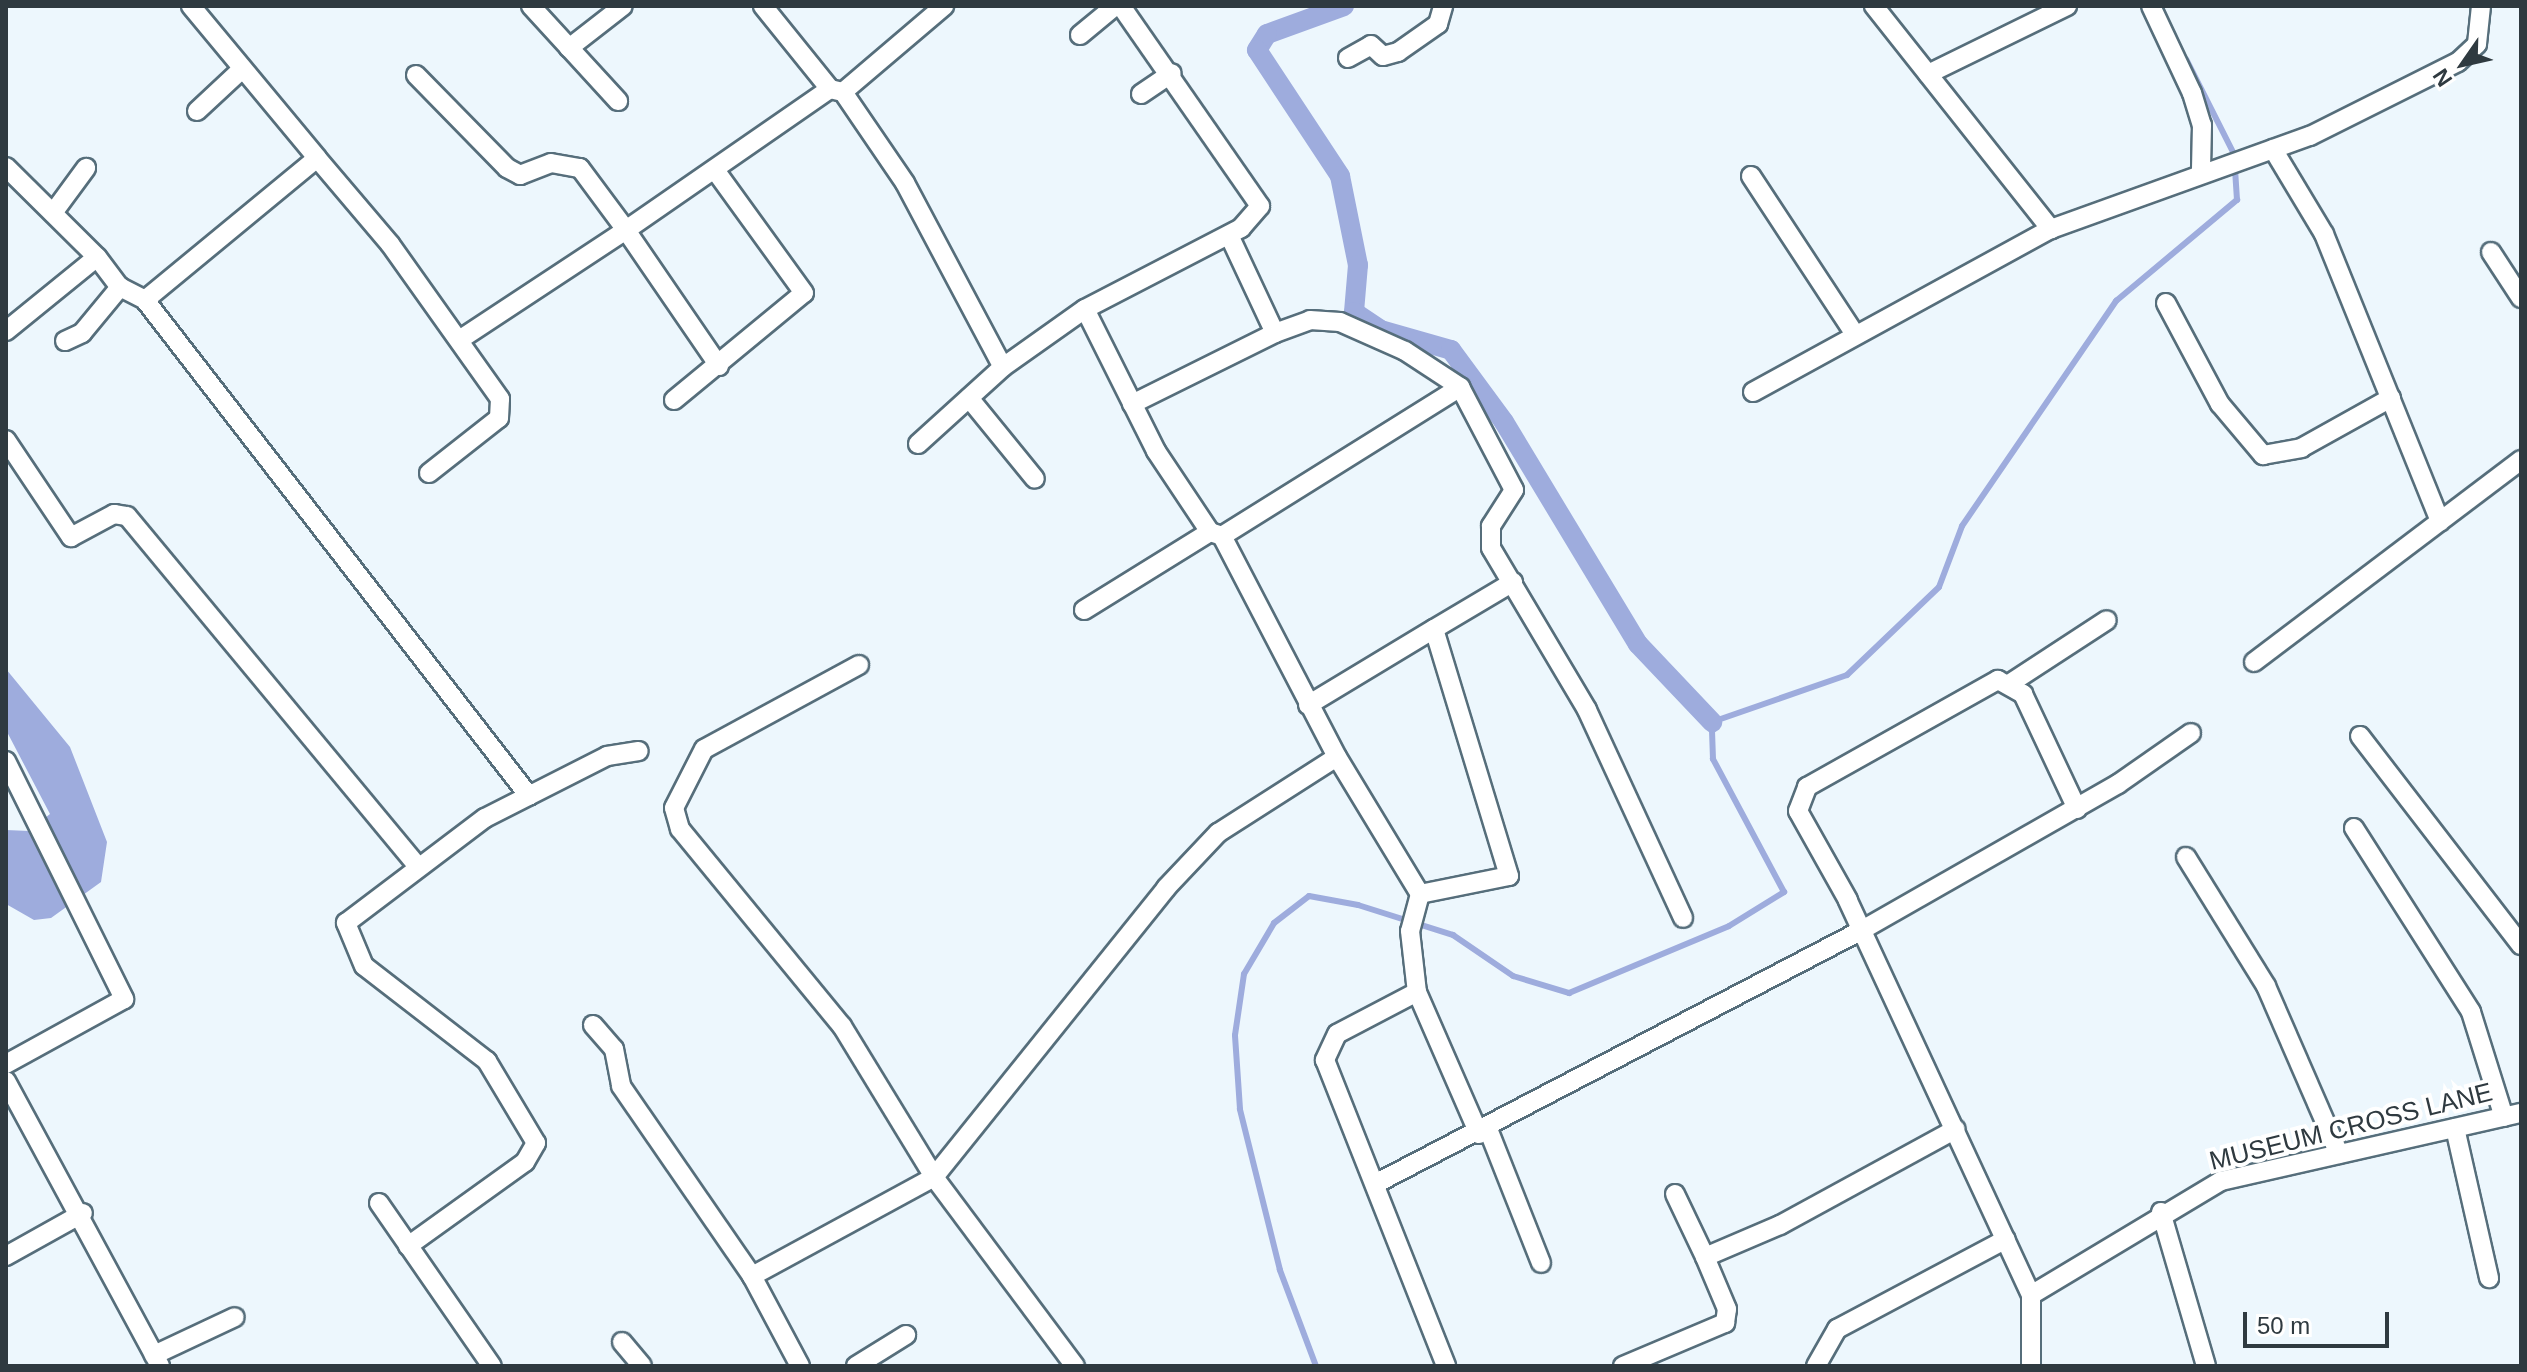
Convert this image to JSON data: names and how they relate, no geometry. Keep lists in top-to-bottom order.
{
  "streets": {
    "street": ["MUSEUM CROSS LANE"]
  },
  "scale_bar": "50 m",
  "north": "bottom left"
}
